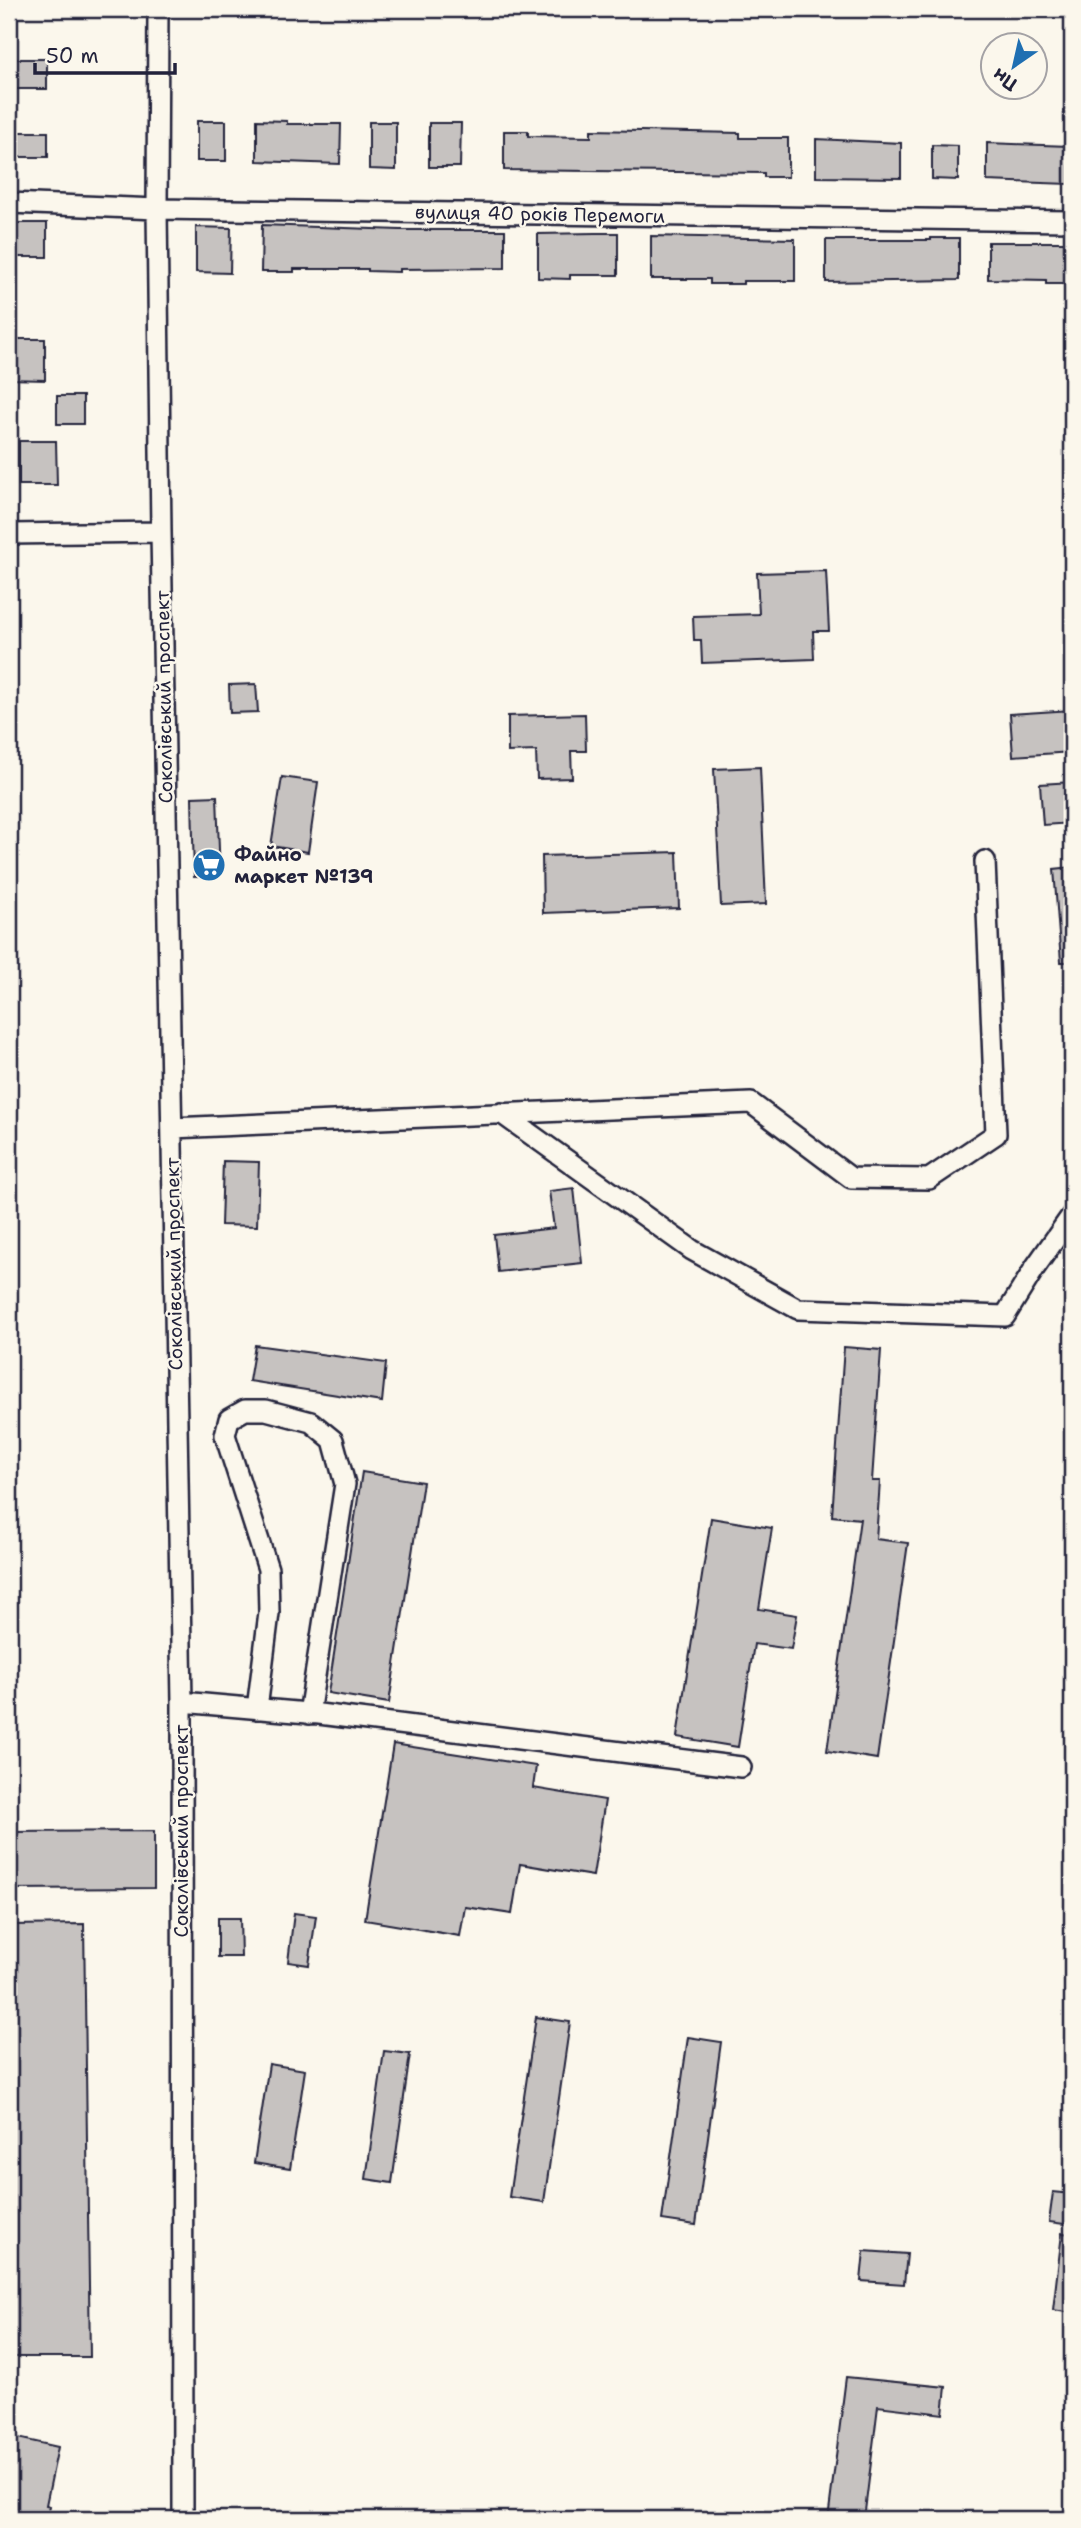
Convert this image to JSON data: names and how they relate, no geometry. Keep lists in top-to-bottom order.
{
  "streets": {
    "street": ["вулиця 40 років Перемоги", "Соколівський проспект"]
  },
  "crossings": [
    ["вулиця 40 років Перемоги", "Соколівський проспект"]
  ],
  "places": {
    "supermarket": ["Файно маркет №139"]
  },
  "scale_bar": "50 m",
  "north": "bottom left"
}
